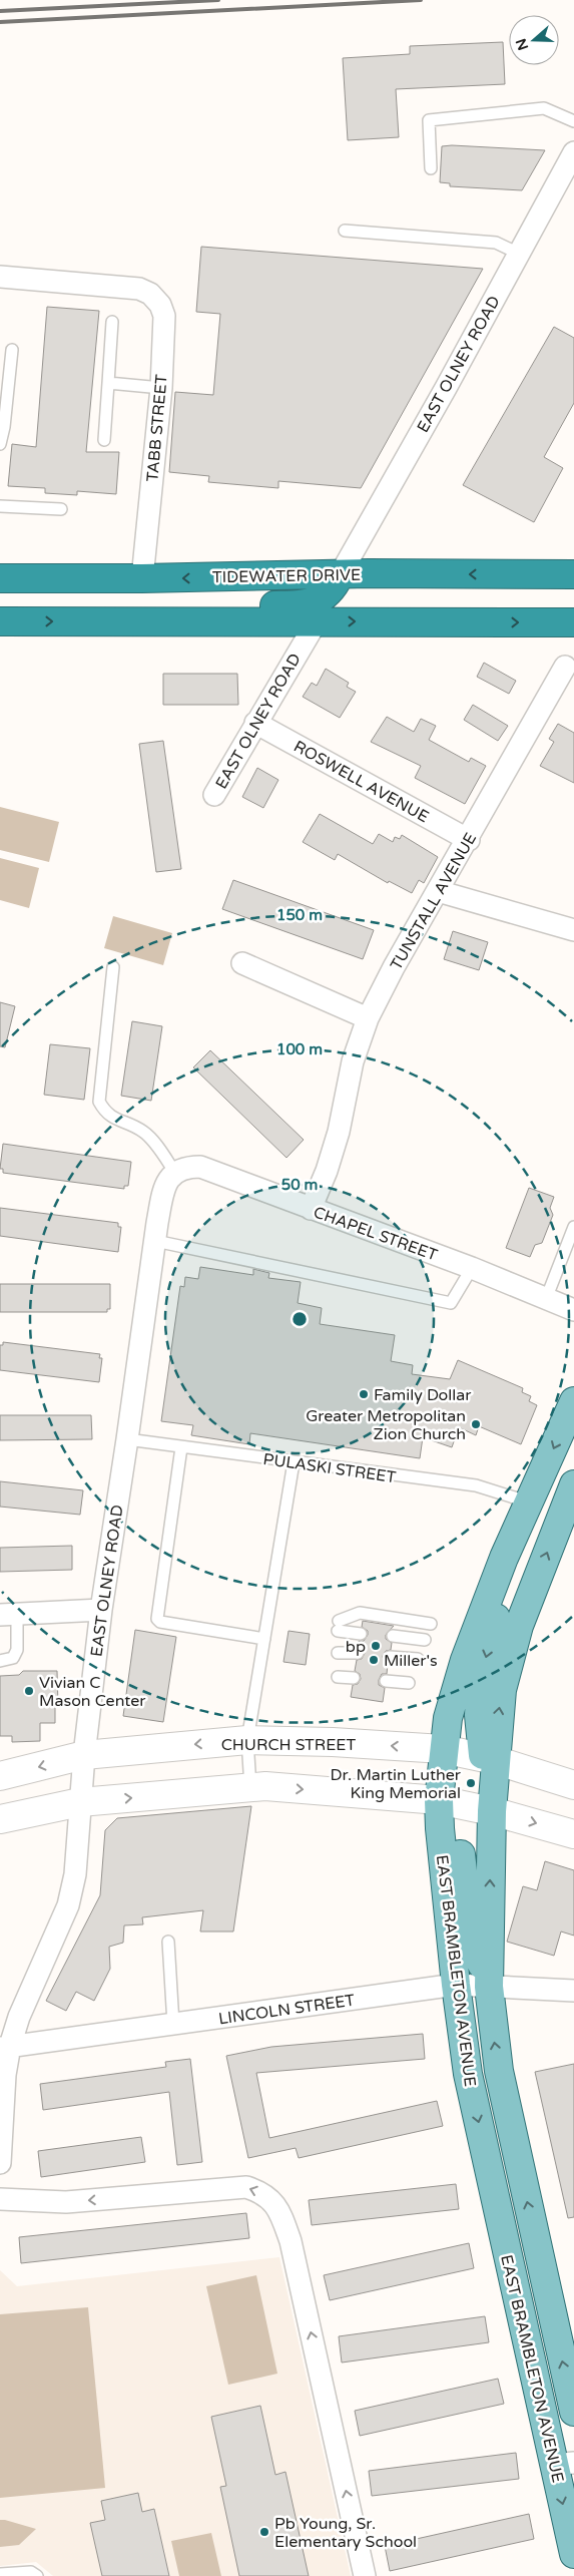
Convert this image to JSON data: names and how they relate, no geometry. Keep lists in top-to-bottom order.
{
  "streets": {
    "highway": ["TIDEWATER DRIVE"],
    "main road": ["CHURCH STREET", "EAST BRAMBLETON AVENUE"],
    "street": [
      "EAST OLNEY ROAD",
      "TABB STREET",
      "ROSWELL AVENUE",
      "TUNSTALL AVENUE",
      "CHAPEL STREET",
      "LINCOLN STREET"
    ],
    "lane": ["PULASKI STREET"]
  },
  "crossings": [
    ["EAST OLNEY ROAD", "TIDEWATER DRIVE"],
    ["EAST OLNEY ROAD", "ROSWELL AVENUE"],
    ["EAST OLNEY ROAD", "CHAPEL STREET"],
    ["EAST OLNEY ROAD", "PULASKI STREET"],
    ["EAST OLNEY ROAD", "CHURCH STREET"],
    ["EAST OLNEY ROAD", "LINCOLN STREET"],
    ["TABB STREET", "TIDEWATER DRIVE"],
    ["ROSWELL AVENUE", "TUNSTALL AVENUE"],
    ["PULASKI STREET", "EAST BRAMBLETON AVENUE"],
    ["CHURCH STREET", "EAST BRAMBLETON AVENUE"],
    ["EAST BRAMBLETON AVENUE", "LINCOLN STREET"]
  ],
  "places": [
    "Family Dollar",
    "Greater Metropolitan Zion Church",
    "bp",
    "Miller's",
    "Vivian C Mason Center",
    "Dr. Martin Luther King Memorial",
    "Pb Young, Sr. Elementary School"
  ],
  "north": "left",
  "rings": ["150 m", "100 m", "50 m"]
}
